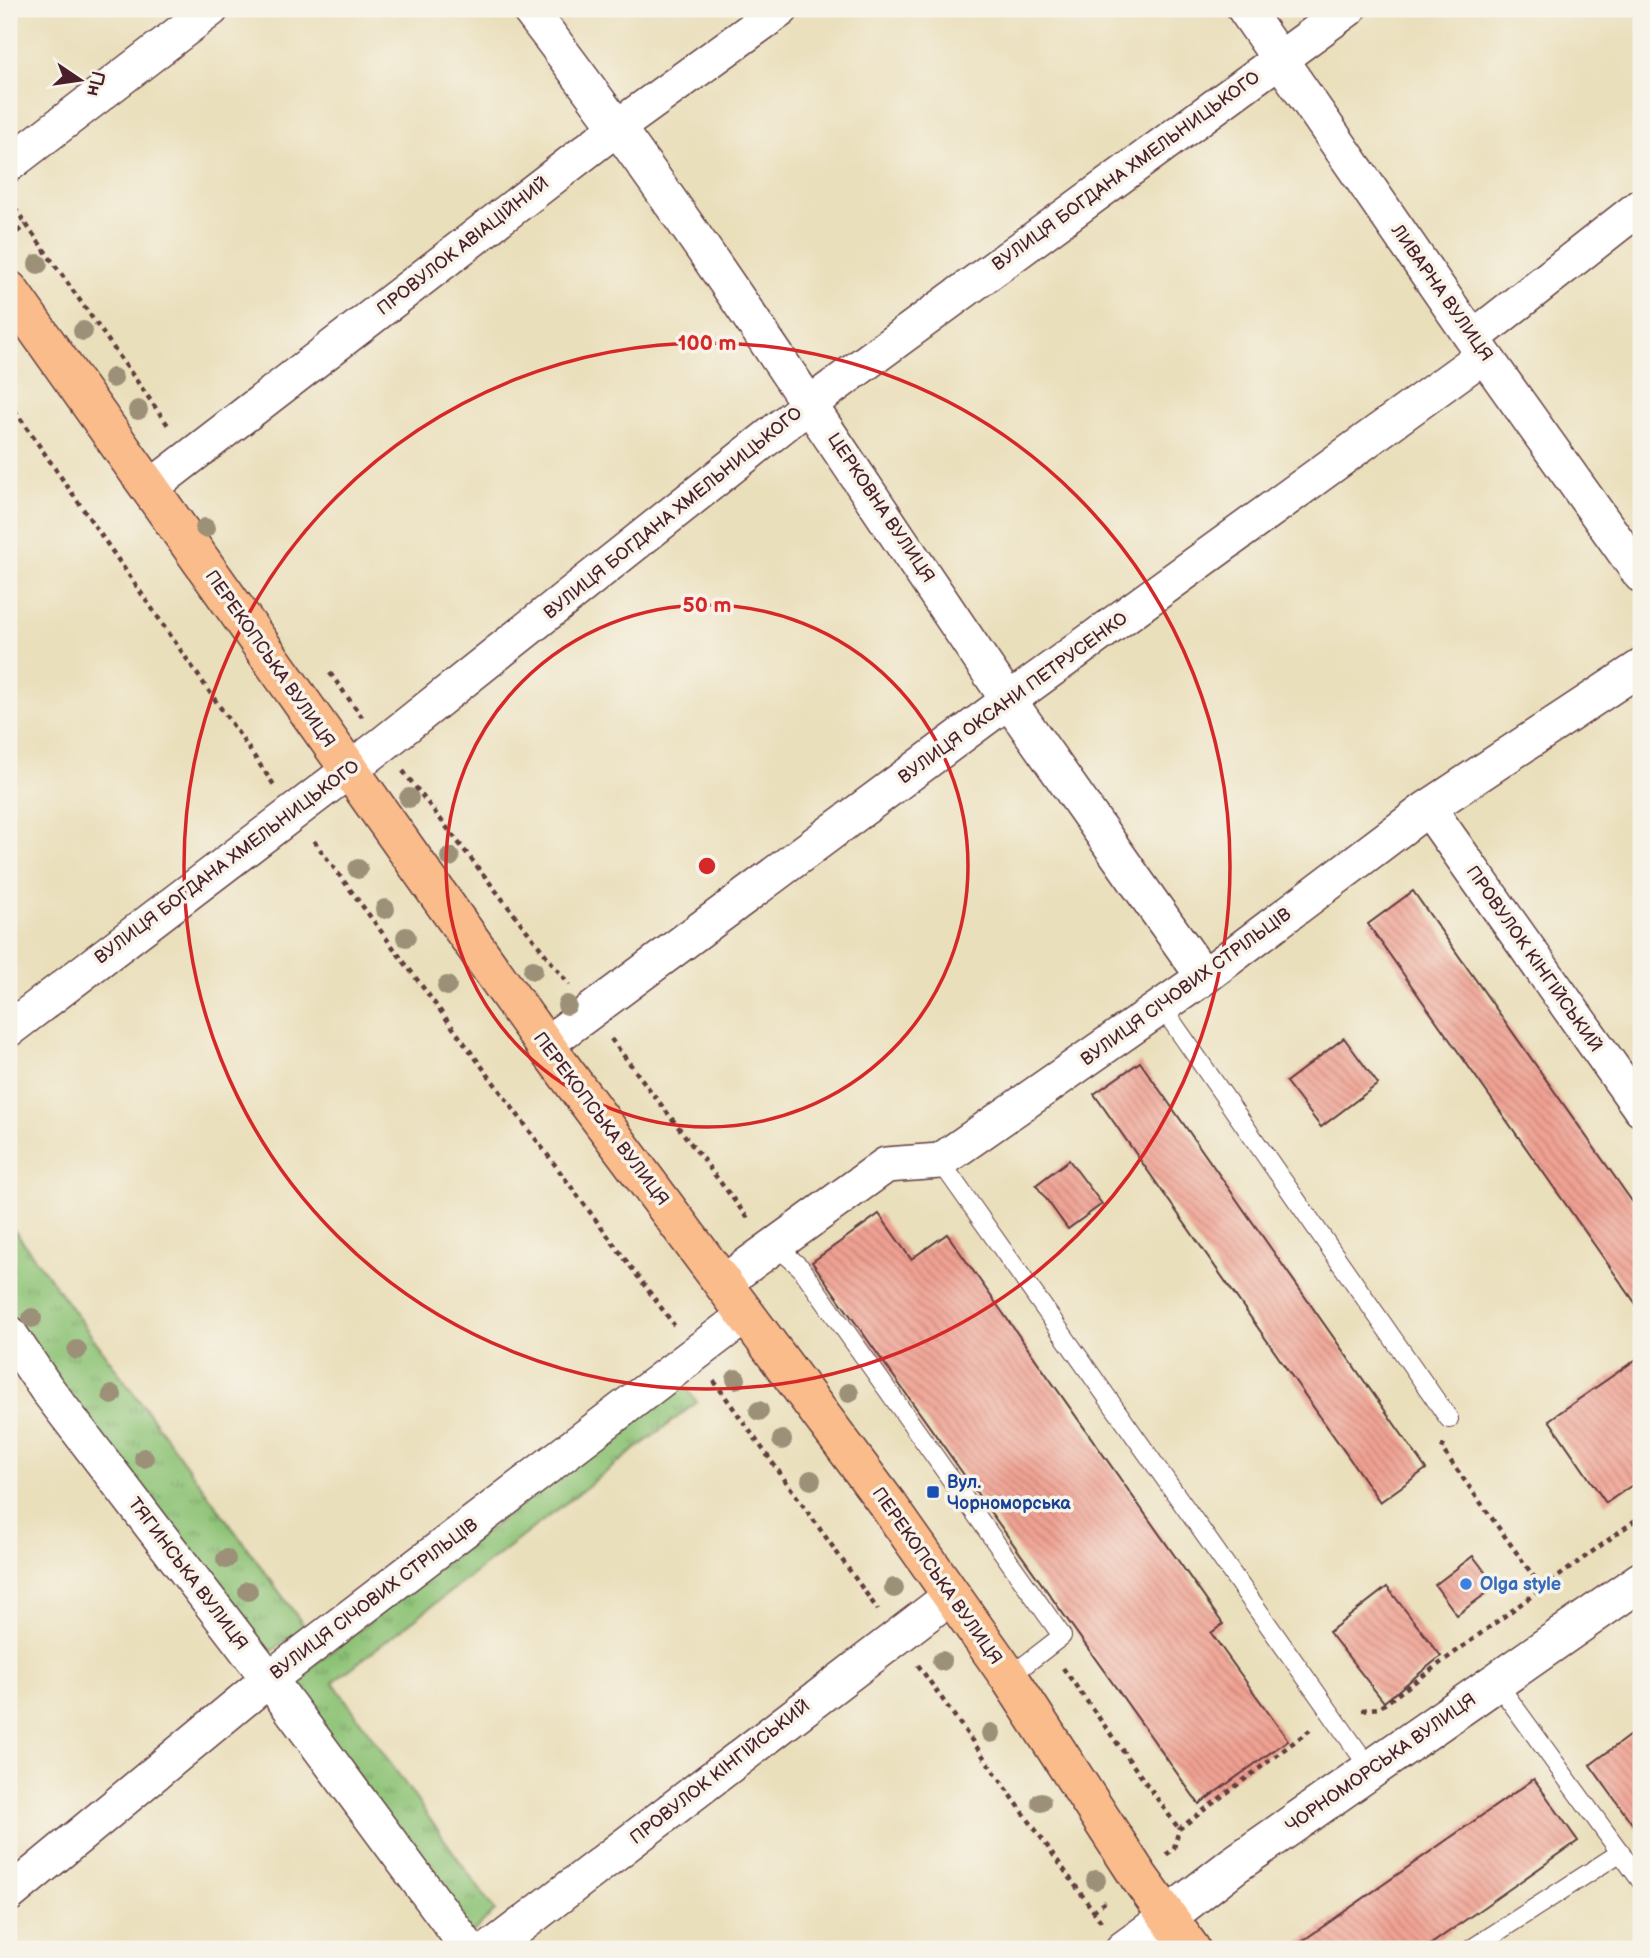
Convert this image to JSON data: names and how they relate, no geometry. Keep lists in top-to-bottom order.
{
  "streets": {
    "main road": ["ПЕРЕКОПСЬКА ВУЛИЦЯ"],
    "street": [
      "ВУЛИЦЯ БОГДАНА ХМЕЛЬНИЦЬКОГО",
      "ПРОВУЛОК АВІАЦІЙНИЙ",
      "ЛИВАРНА ВУЛИЦЯ",
      "ЦЕРКОВНА ВУЛИЦЯ",
      "ВУЛИЦЯ ОКСАНИ ПЕТРУСЕНКО",
      "ПРОВУЛОК КІНГІЙСЬКИЙ",
      "ВУЛИЦЯ СІЧОВИХ СТРІЛЬЦІВ",
      "ТЯГИНСЬКА ВУЛИЦЯ",
      "ЧОРНОМОРСЬКА ВУЛИЦЯ"
    ]
  },
  "crossings": [
    ["ВУЛИЦЯ БОГДАНА ХМЕЛЬНИЦЬКОГО", "ЛИВАРНА ВУЛИЦЯ"],
    ["ВУЛИЦЯ БОГДАНА ХМЕЛЬНИЦЬКОГО", "ЦЕРКОВНА ВУЛИЦЯ"],
    ["ВУЛИЦЯ БОГДАНА ХМЕЛЬНИЦЬКОГО", "ПЕРЕКОПСЬКА ВУЛИЦЯ"],
    ["ПРОВУЛОК АВІАЦІЙНИЙ", "ЦЕРКОВНА ВУЛИЦЯ"],
    ["ПРОВУЛОК АВІАЦІЙНИЙ", "ПЕРЕКОПСЬКА ВУЛИЦЯ"],
    ["ЛИВАРНА ВУЛИЦЯ", "ВУЛИЦЯ ОКСАНИ ПЕТРУСЕНКО"],
    ["ЦЕРКОВНА ВУЛИЦЯ", "ВУЛИЦЯ ОКСАНИ ПЕТРУСЕНКО"],
    ["ЦЕРКОВНА ВУЛИЦЯ", "ВУЛИЦЯ СІЧОВИХ СТРІЛЬЦІВ"],
    ["ПЕРЕКОПСЬКА ВУЛИЦЯ", "ВУЛИЦЯ ОКСАНИ ПЕТРУСЕНКО"],
    ["ПЕРЕКОПСЬКА ВУЛИЦЯ", "ПРОВУЛОК КІНГІЙСЬКИЙ"],
    ["ПЕРЕКОПСЬКА ВУЛИЦЯ", "ВУЛИЦЯ СІЧОВИХ СТРІЛЬЦІВ"],
    ["ПЕРЕКОПСЬКА ВУЛИЦЯ", "ЧОРНОМОРСЬКА ВУЛИЦЯ"],
    ["ПРОВУЛОК КІНГІЙСЬКИЙ", "ВУЛИЦЯ СІЧОВИХ СТРІЛЬЦІВ"],
    ["ВУЛИЦЯ СІЧОВИХ СТРІЛЬЦІВ", "ТЯГИНСЬКА ВУЛИЦЯ"]
  ],
  "places": {
    "transit": ["Вул. Чорноморська"],
    "other": ["Olga style"]
  },
  "north": "right",
  "rings": ["100 m", "50 m"]
}
